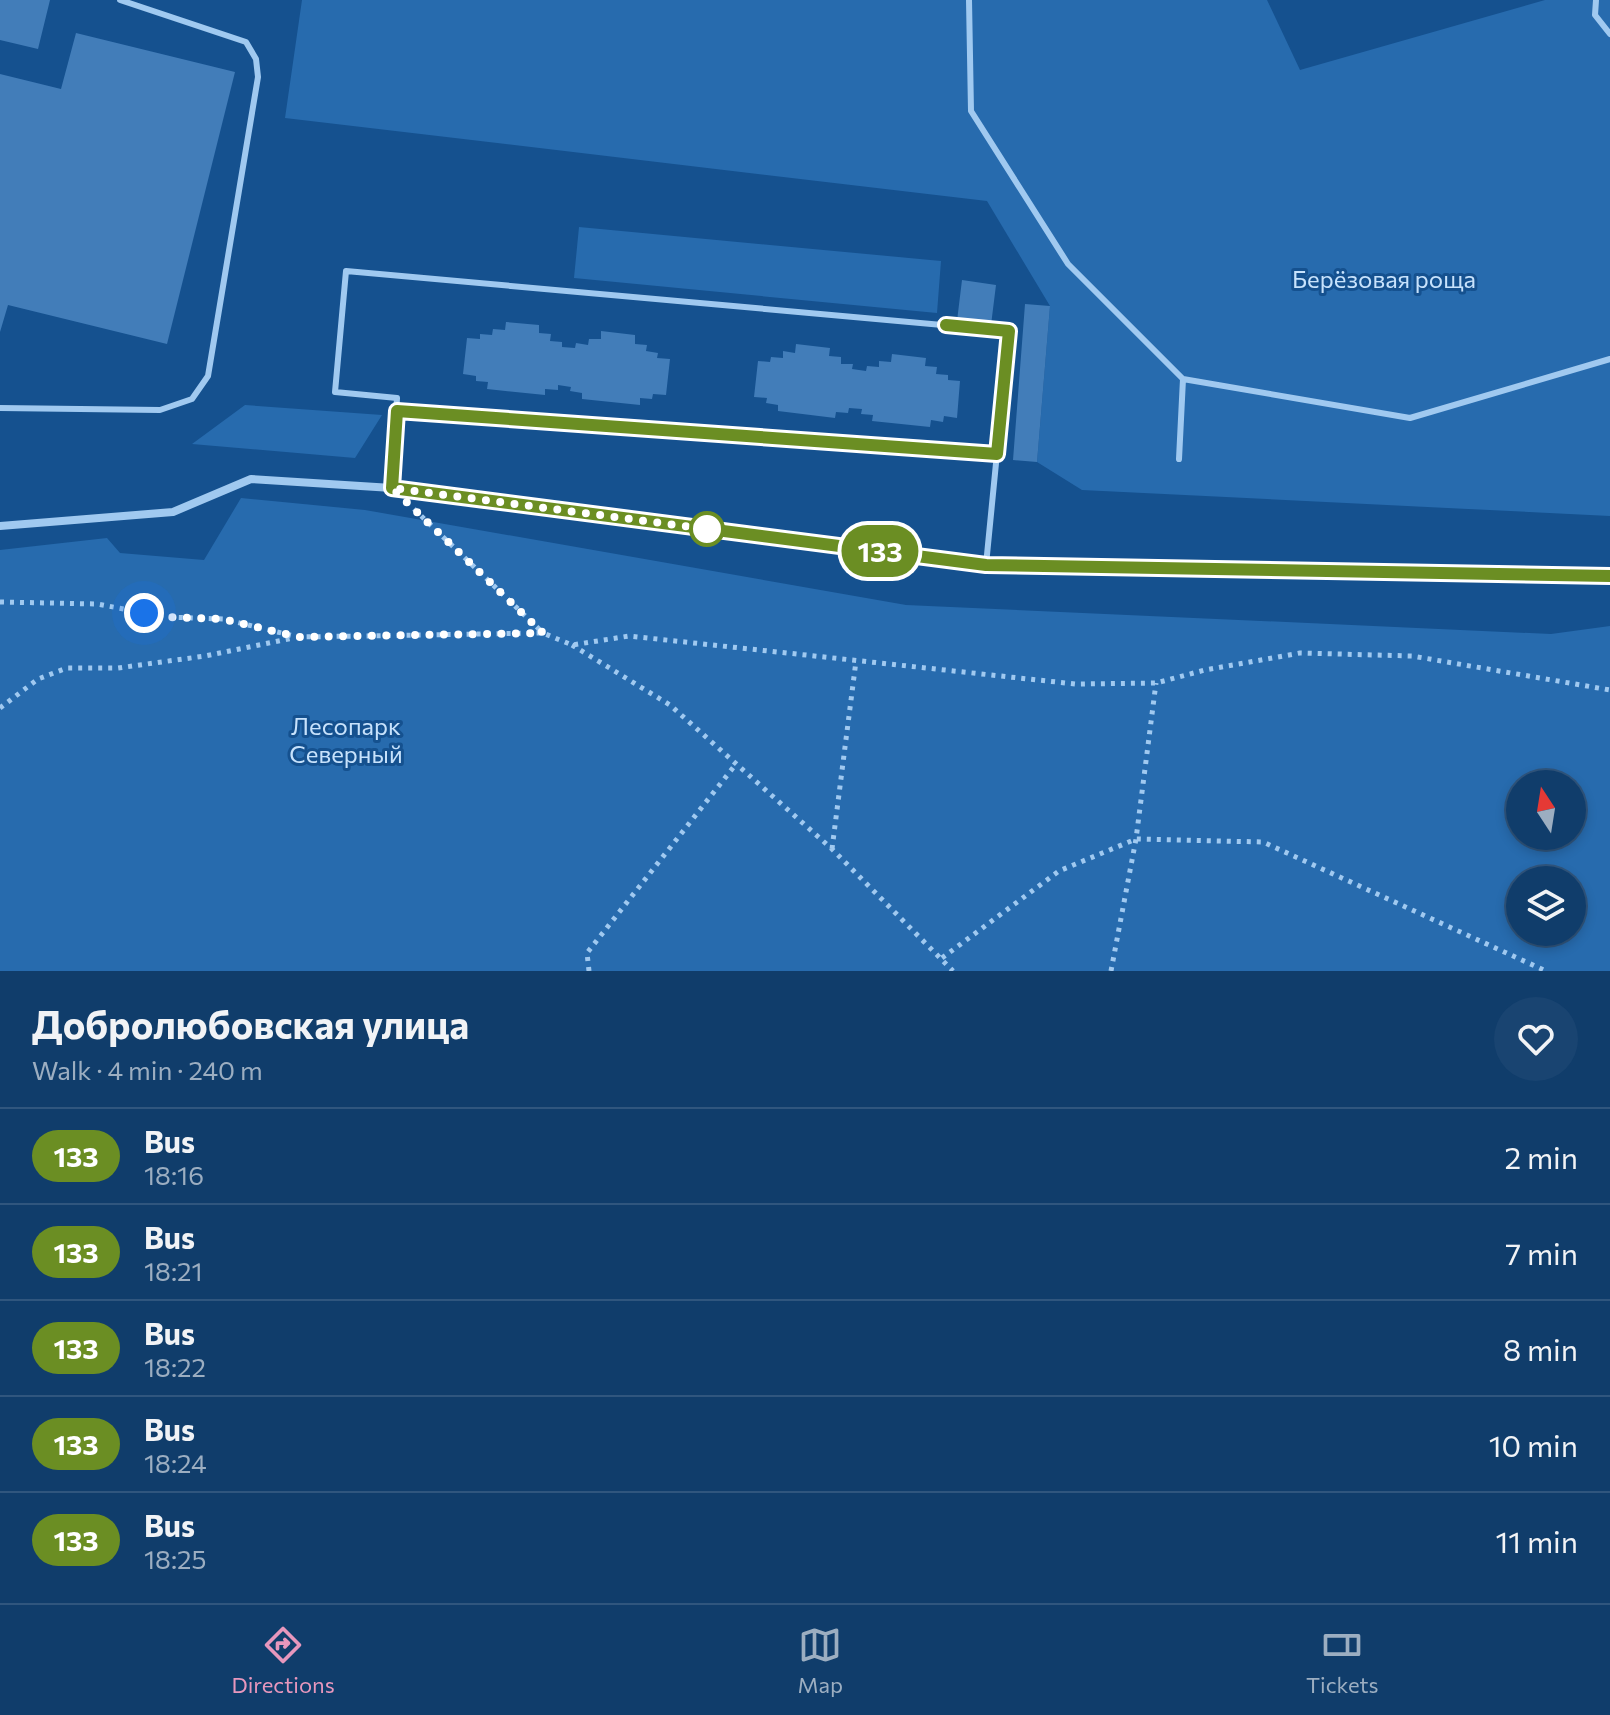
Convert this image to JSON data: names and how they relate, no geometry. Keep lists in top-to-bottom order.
{
  "parks": ["Берёзовая роща", "Лесопарк Северный"],
  "lines": ["bus line 133"],
  "north": "top",
  "page": {
    "on_map": "133",
    "heading": ["Добролюбовская улица", "Walk · 4 min · 240 m"],
    "list": [
      {
        "mark": "133",
        "name": "Bus",
        "note": "18:16",
        "value": "2 min"
      },
      {
        "mark": "133",
        "name": "Bus",
        "note": "18:21",
        "value": "7 min"
      },
      {
        "mark": "133",
        "name": "Bus",
        "note": "18:22",
        "value": "8 min"
      },
      {
        "mark": "133",
        "name": "Bus",
        "note": "18:24",
        "value": "10 min"
      },
      {
        "mark": "133",
        "name": "Bus",
        "note": "18:25",
        "value": "11 min"
      }
    ],
    "tabs": ["Directions", "Map", "Tickets"]
  }
}
